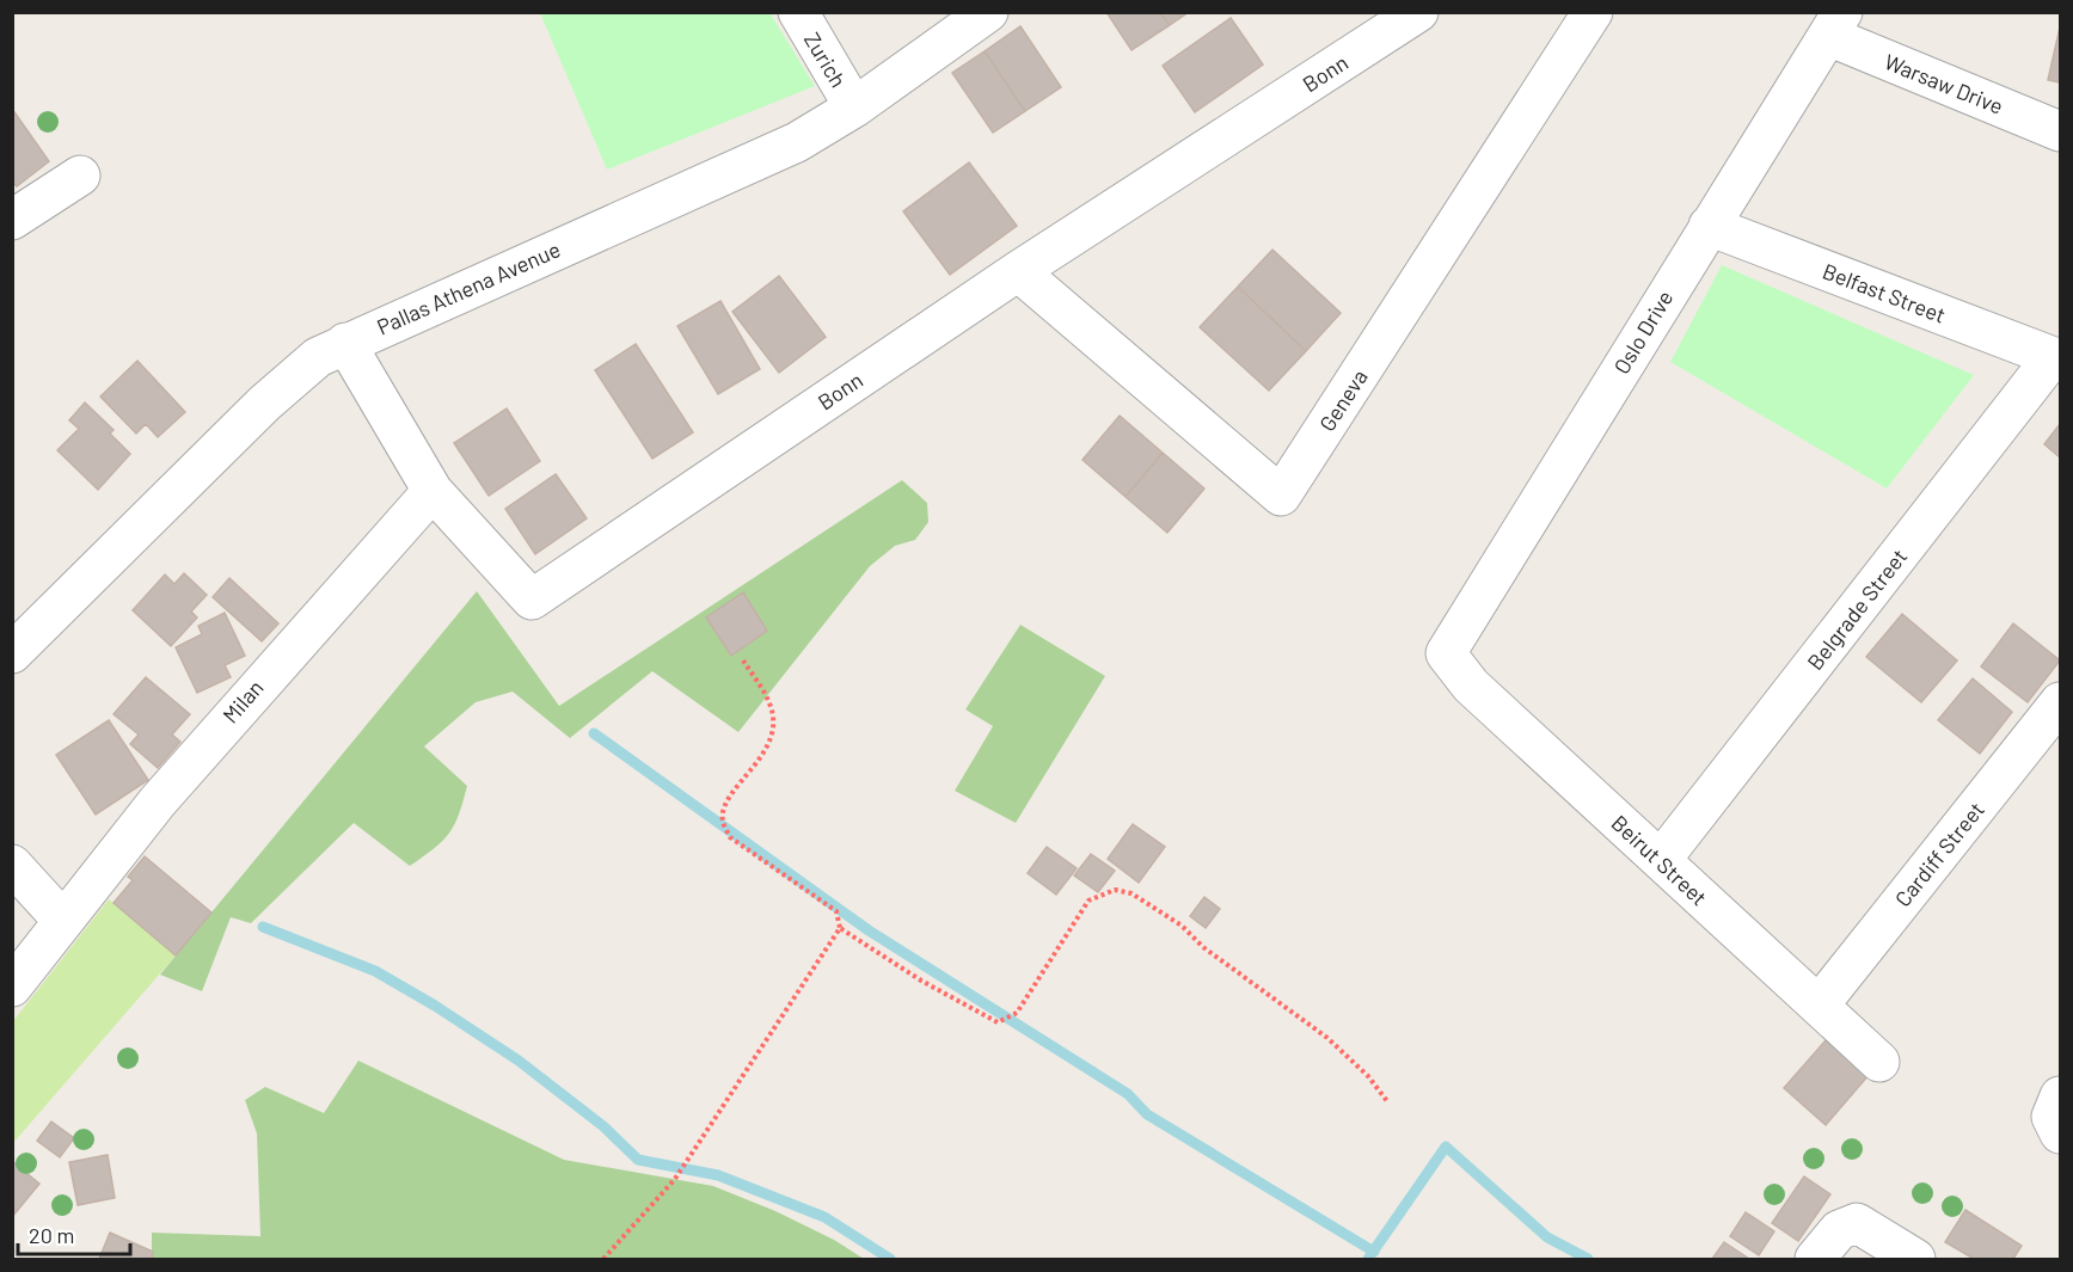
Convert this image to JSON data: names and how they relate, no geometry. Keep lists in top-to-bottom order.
{
  "streets": {
    "street": [
      "Zurich",
      "Bonn",
      "Warsaw Drive",
      "Pallas Athena Avenue",
      "Belfast Street",
      "Oslo Drive",
      "Geneva",
      "Belgrade Street",
      "Milan",
      "Cardiff Street",
      "Beirut Street"
    ]
  },
  "crossings": [
    ["Zurich", "Pallas Athena Avenue"],
    ["Bonn", "Pallas Athena Avenue"],
    ["Bonn", "Geneva"],
    ["Bonn", "Milan"],
    ["Warsaw Drive", "Oslo Drive"],
    ["Belfast Street", "Oslo Drive"],
    ["Belfast Street", "Belgrade Street"],
    ["Oslo Drive", "Beirut Street"],
    ["Belgrade Street", "Beirut Street"],
    ["Cardiff Street", "Beirut Street"]
  ],
  "scale_bar": "20 m"
}
